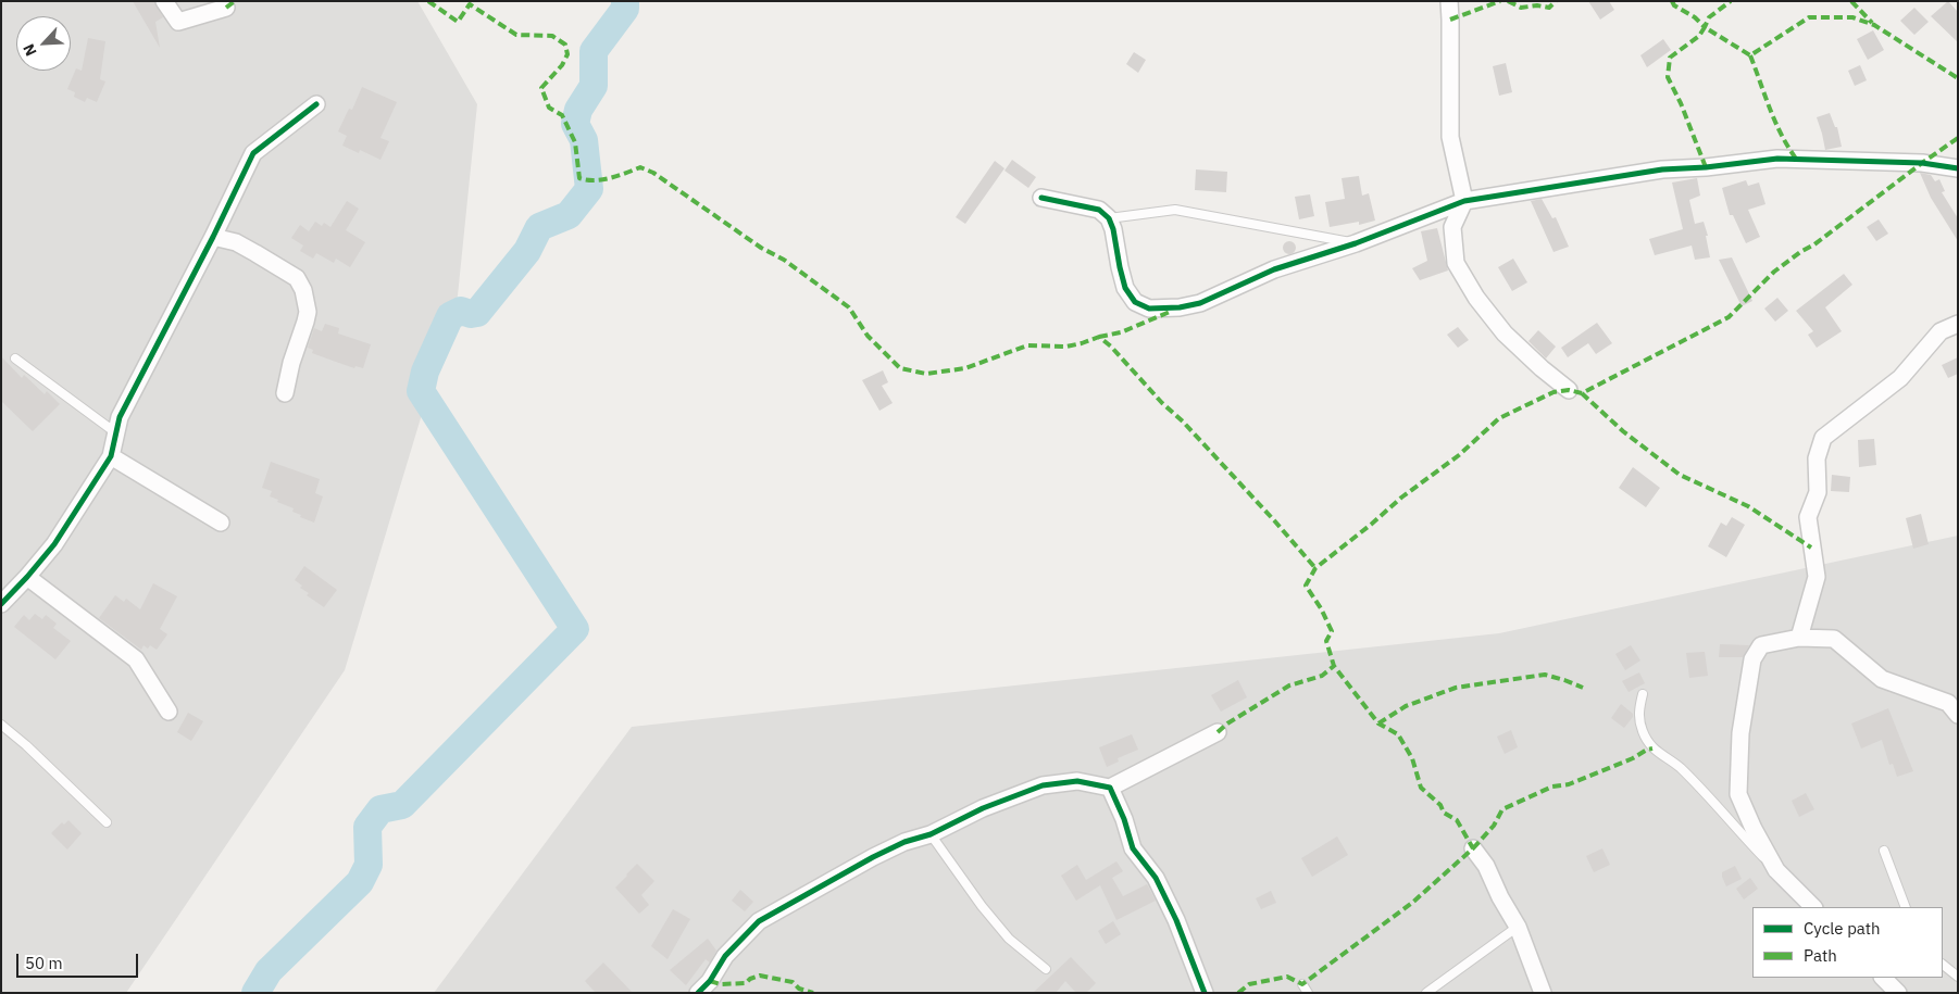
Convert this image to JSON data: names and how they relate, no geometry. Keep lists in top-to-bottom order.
{
  "legend": ["Cycle path", "Path"],
  "scale_bar": "50 m",
  "north": "bottom left"
}
